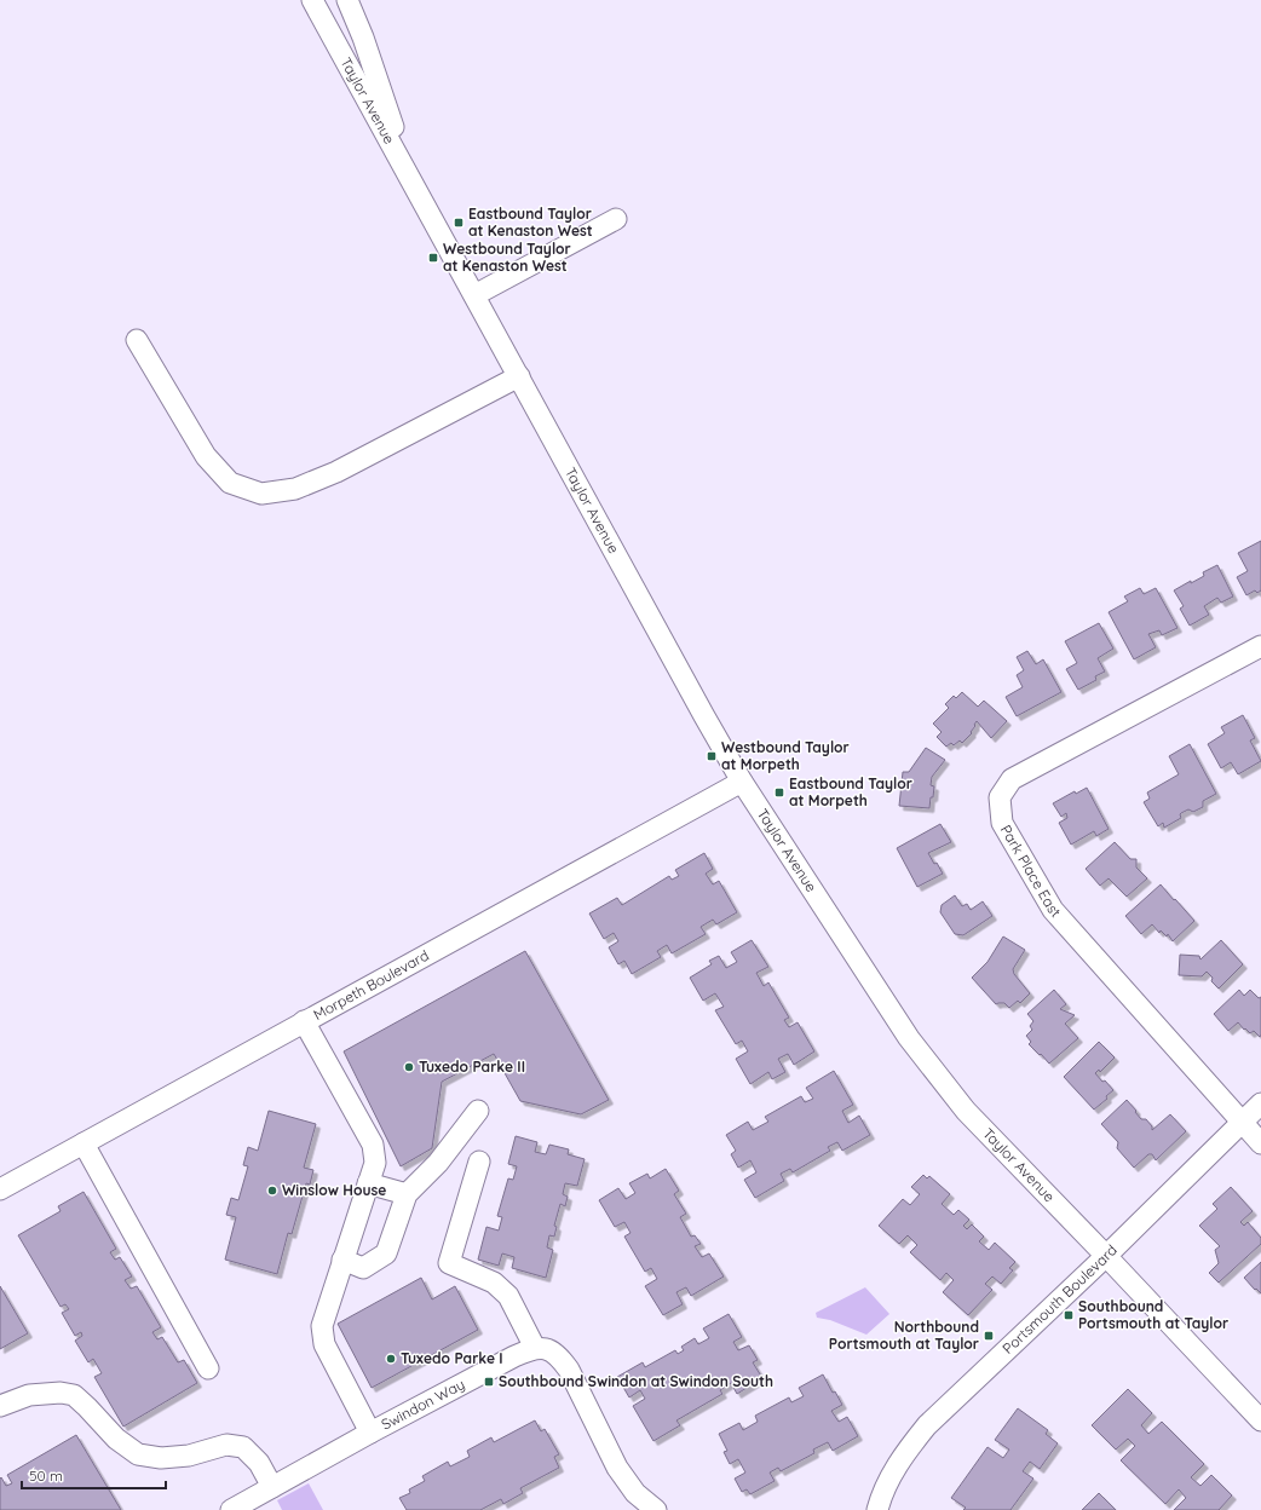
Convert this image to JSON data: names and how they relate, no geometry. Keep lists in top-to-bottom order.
{
  "streets": {
    "street": [
      "Taylor Avenue",
      "Park Place East",
      "Morpeth Boulevard",
      "Portsmouth Boulevard",
      "Swindon Way"
    ]
  },
  "crossings": [
    ["Taylor Avenue", "Morpeth Boulevard"],
    ["Taylor Avenue", "Portsmouth Boulevard"],
    ["Park Place East", "Portsmouth Boulevard"]
  ],
  "places": {
    "transit": [
      "Eastbound Taylor at Kenaston West",
      "Westbound Taylor at Kenaston West",
      "Westbound Taylor at Morpeth",
      "Eastbound Taylor at Morpeth",
      "Southbound Portsmouth at Taylor",
      "Northbound Portsmouth at Taylor",
      "Southbound Swindon at Swindon South"
    ],
    "other": ["Tuxedo Parke II", "Winslow House", "Tuxedo Parke I"]
  },
  "scale_bar": "50 m"
}
